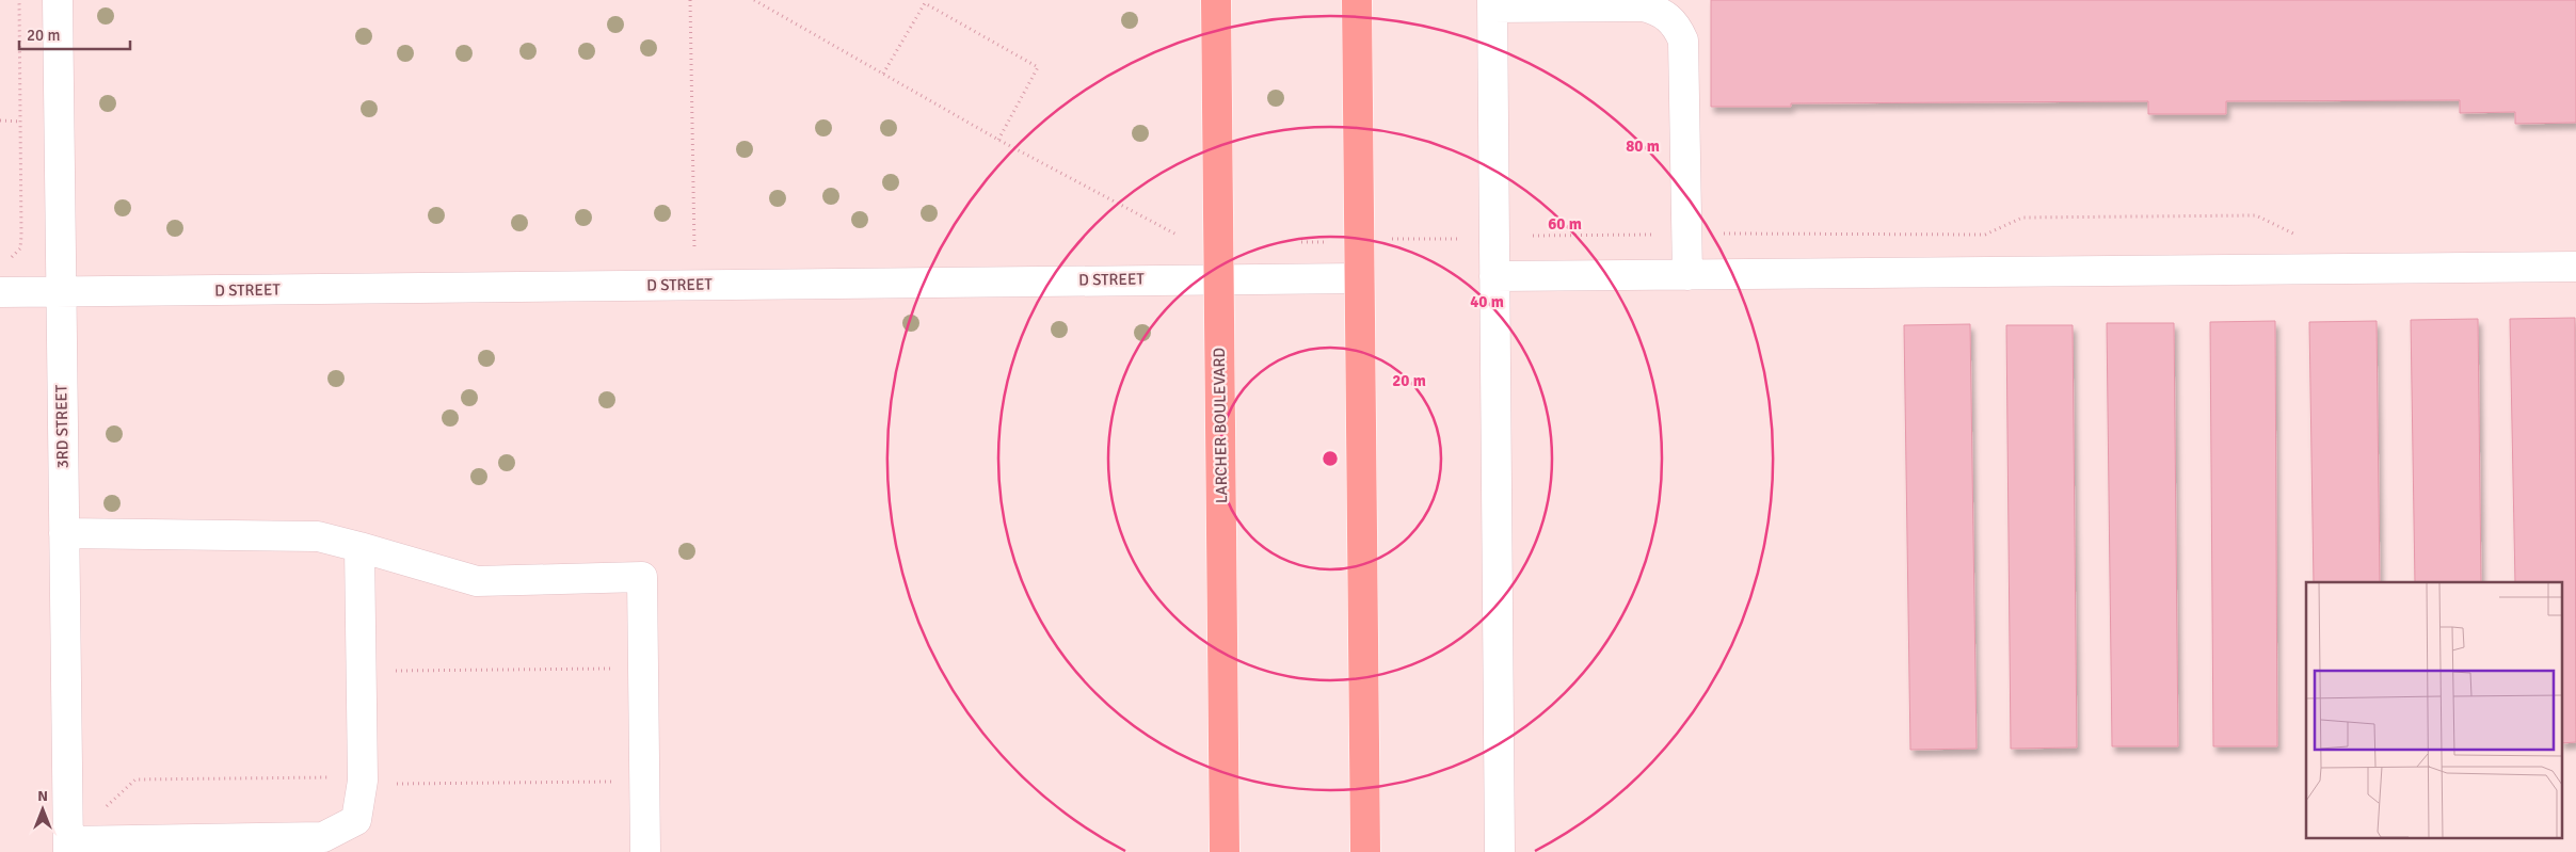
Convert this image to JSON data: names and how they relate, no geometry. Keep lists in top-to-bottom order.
{
  "streets": {
    "main road": ["LARCHER BOULEVARD"],
    "street": ["D STREET", "3RD STREET"]
  },
  "crossings": [
    ["D STREET", "LARCHER BOULEVARD"],
    ["D STREET", "3RD STREET"]
  ],
  "scale_bar": "20 m",
  "north": "top",
  "rings": [
    "80 m",
    "60 m",
    "40 m",
    "20 m"
  ]
}
